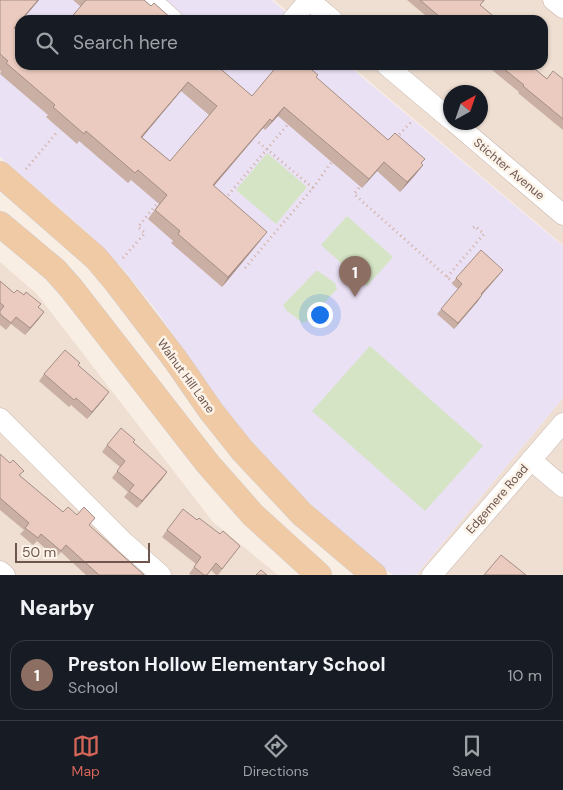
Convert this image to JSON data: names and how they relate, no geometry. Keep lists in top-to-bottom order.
{
  "streets": {
    "main road": ["Walnut Hill Lane"],
    "street": ["Stichter Avenue", "Edgemere Road"]
  },
  "scale_bar": "50 m",
  "north": "top right",
  "page": {
    "search": "Search here",
    "pins": "1",
    "scale": "50 m",
    "heading": "Nearby",
    "list": [
      {
        "mark": "1",
        "name": "Preston Hollow Elementary School",
        "note": "School",
        "value": "10 m"
      }
    ],
    "nav": ["Map", "Directions", "Saved"]
  }
}
